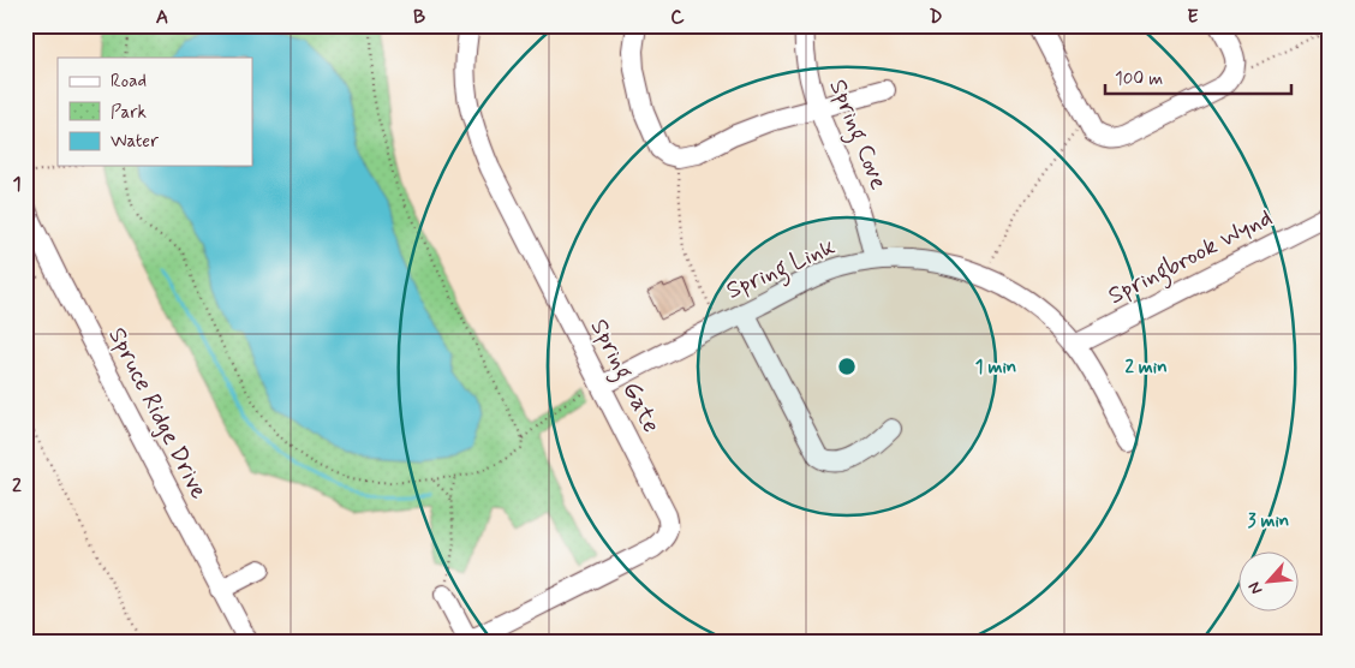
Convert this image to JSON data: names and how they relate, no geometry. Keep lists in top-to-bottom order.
{
  "streets": {
    "street": [
      "Spring Cove",
      "Springbrook Wynd",
      "Spring Link",
      "Spring Gate",
      "Spruce Ridge Drive"
    ]
  },
  "crossings": [
    ["Spring Cove", "Spring Link"],
    ["Springbrook Wynd", "Spring Link"],
    ["Spring Link", "Spring Gate"]
  ],
  "legend": ["Road", "Park", "Water"],
  "scale_bar": "100 m",
  "north": "bottom left",
  "grid": {
    "columns": [
      "A",
      "B",
      "C",
      "D",
      "E"
    ],
    "rows": ["1", "2"]
  },
  "rings": ["1 min", "2 min", "3 min"]
}
